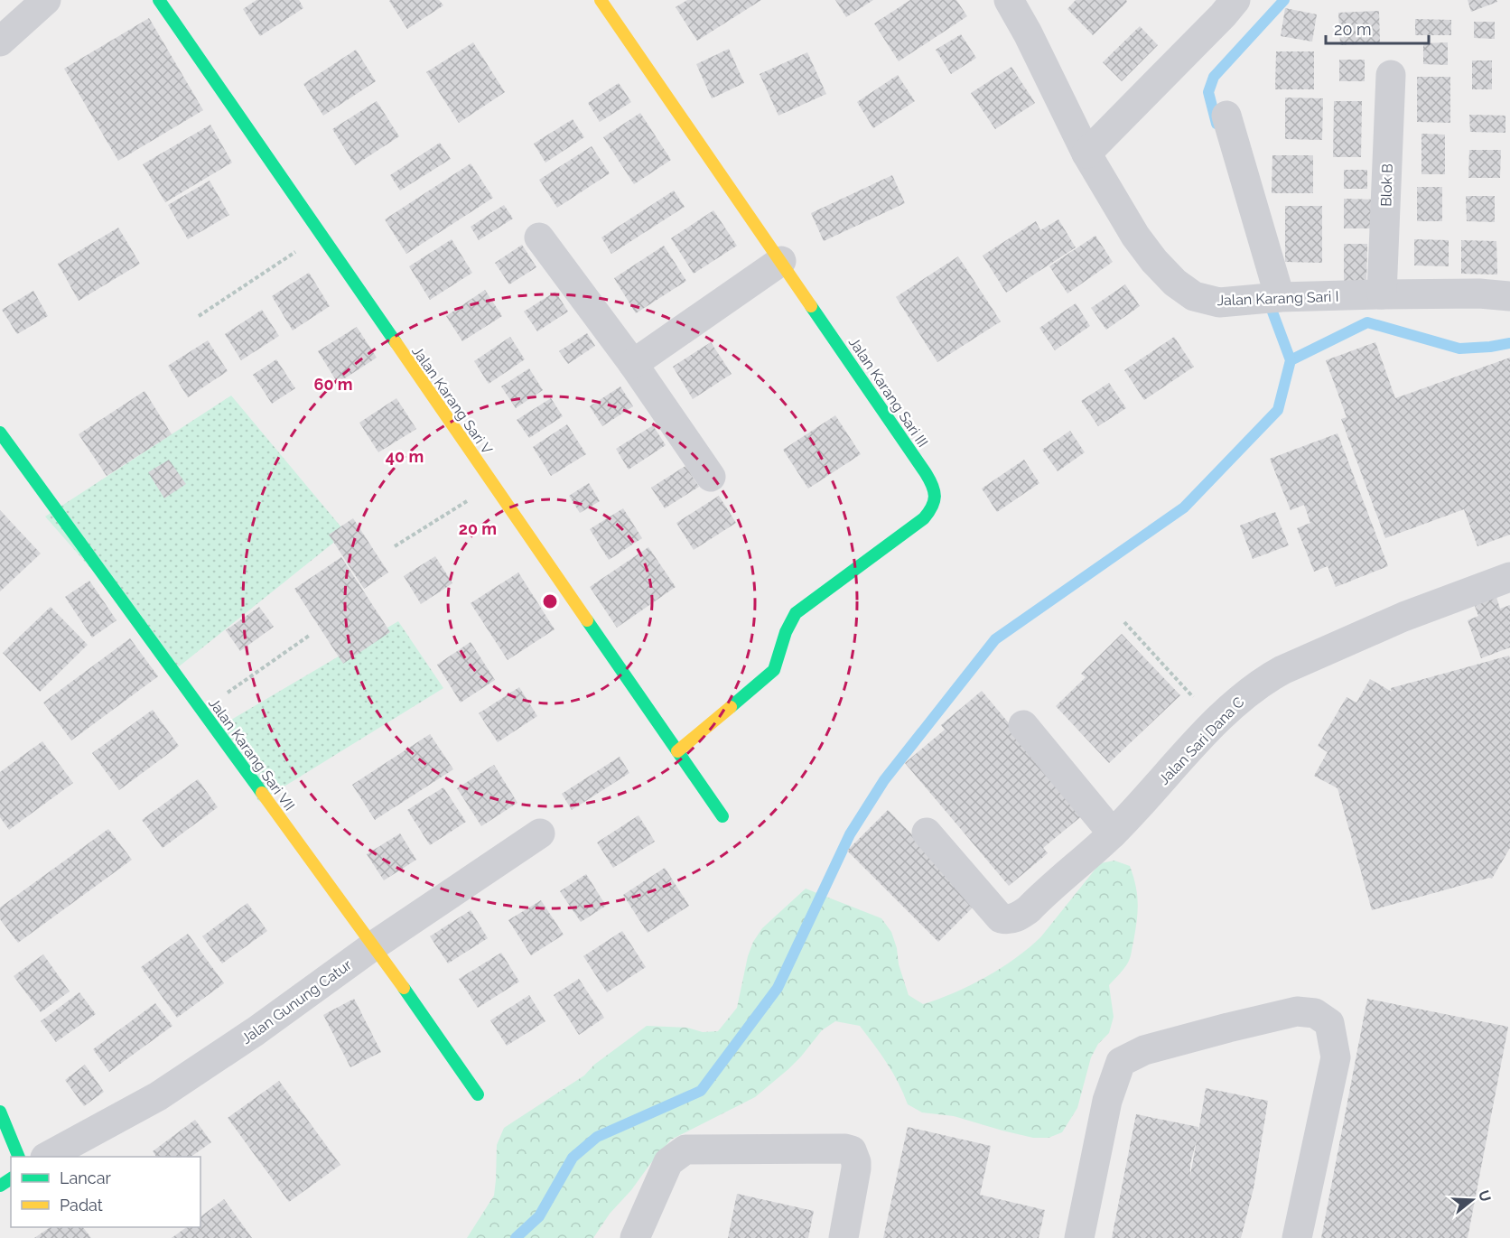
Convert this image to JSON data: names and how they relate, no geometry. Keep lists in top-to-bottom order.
{
  "streets": {
    "street": [
      "Blok B",
      "Jalan Karang Sari I",
      "Jalan Karang Sari III",
      "Jalan Karang Sari V",
      "Jalan Sari Dana C",
      "Jalan Karang Sari VII",
      "Jalan Gunung Catur"
    ]
  },
  "crossings": [
    ["Blok B", "Jalan Karang Sari I"],
    ["Jalan Karang Sari III", "Jalan Karang Sari V"],
    ["Jalan Karang Sari VII", "Jalan Gunung Catur"]
  ],
  "legend": ["Lancar", "Padat"],
  "scale_bar": "20 m",
  "north": "right",
  "rings": ["60 m", "40 m", "20 m"]
}
